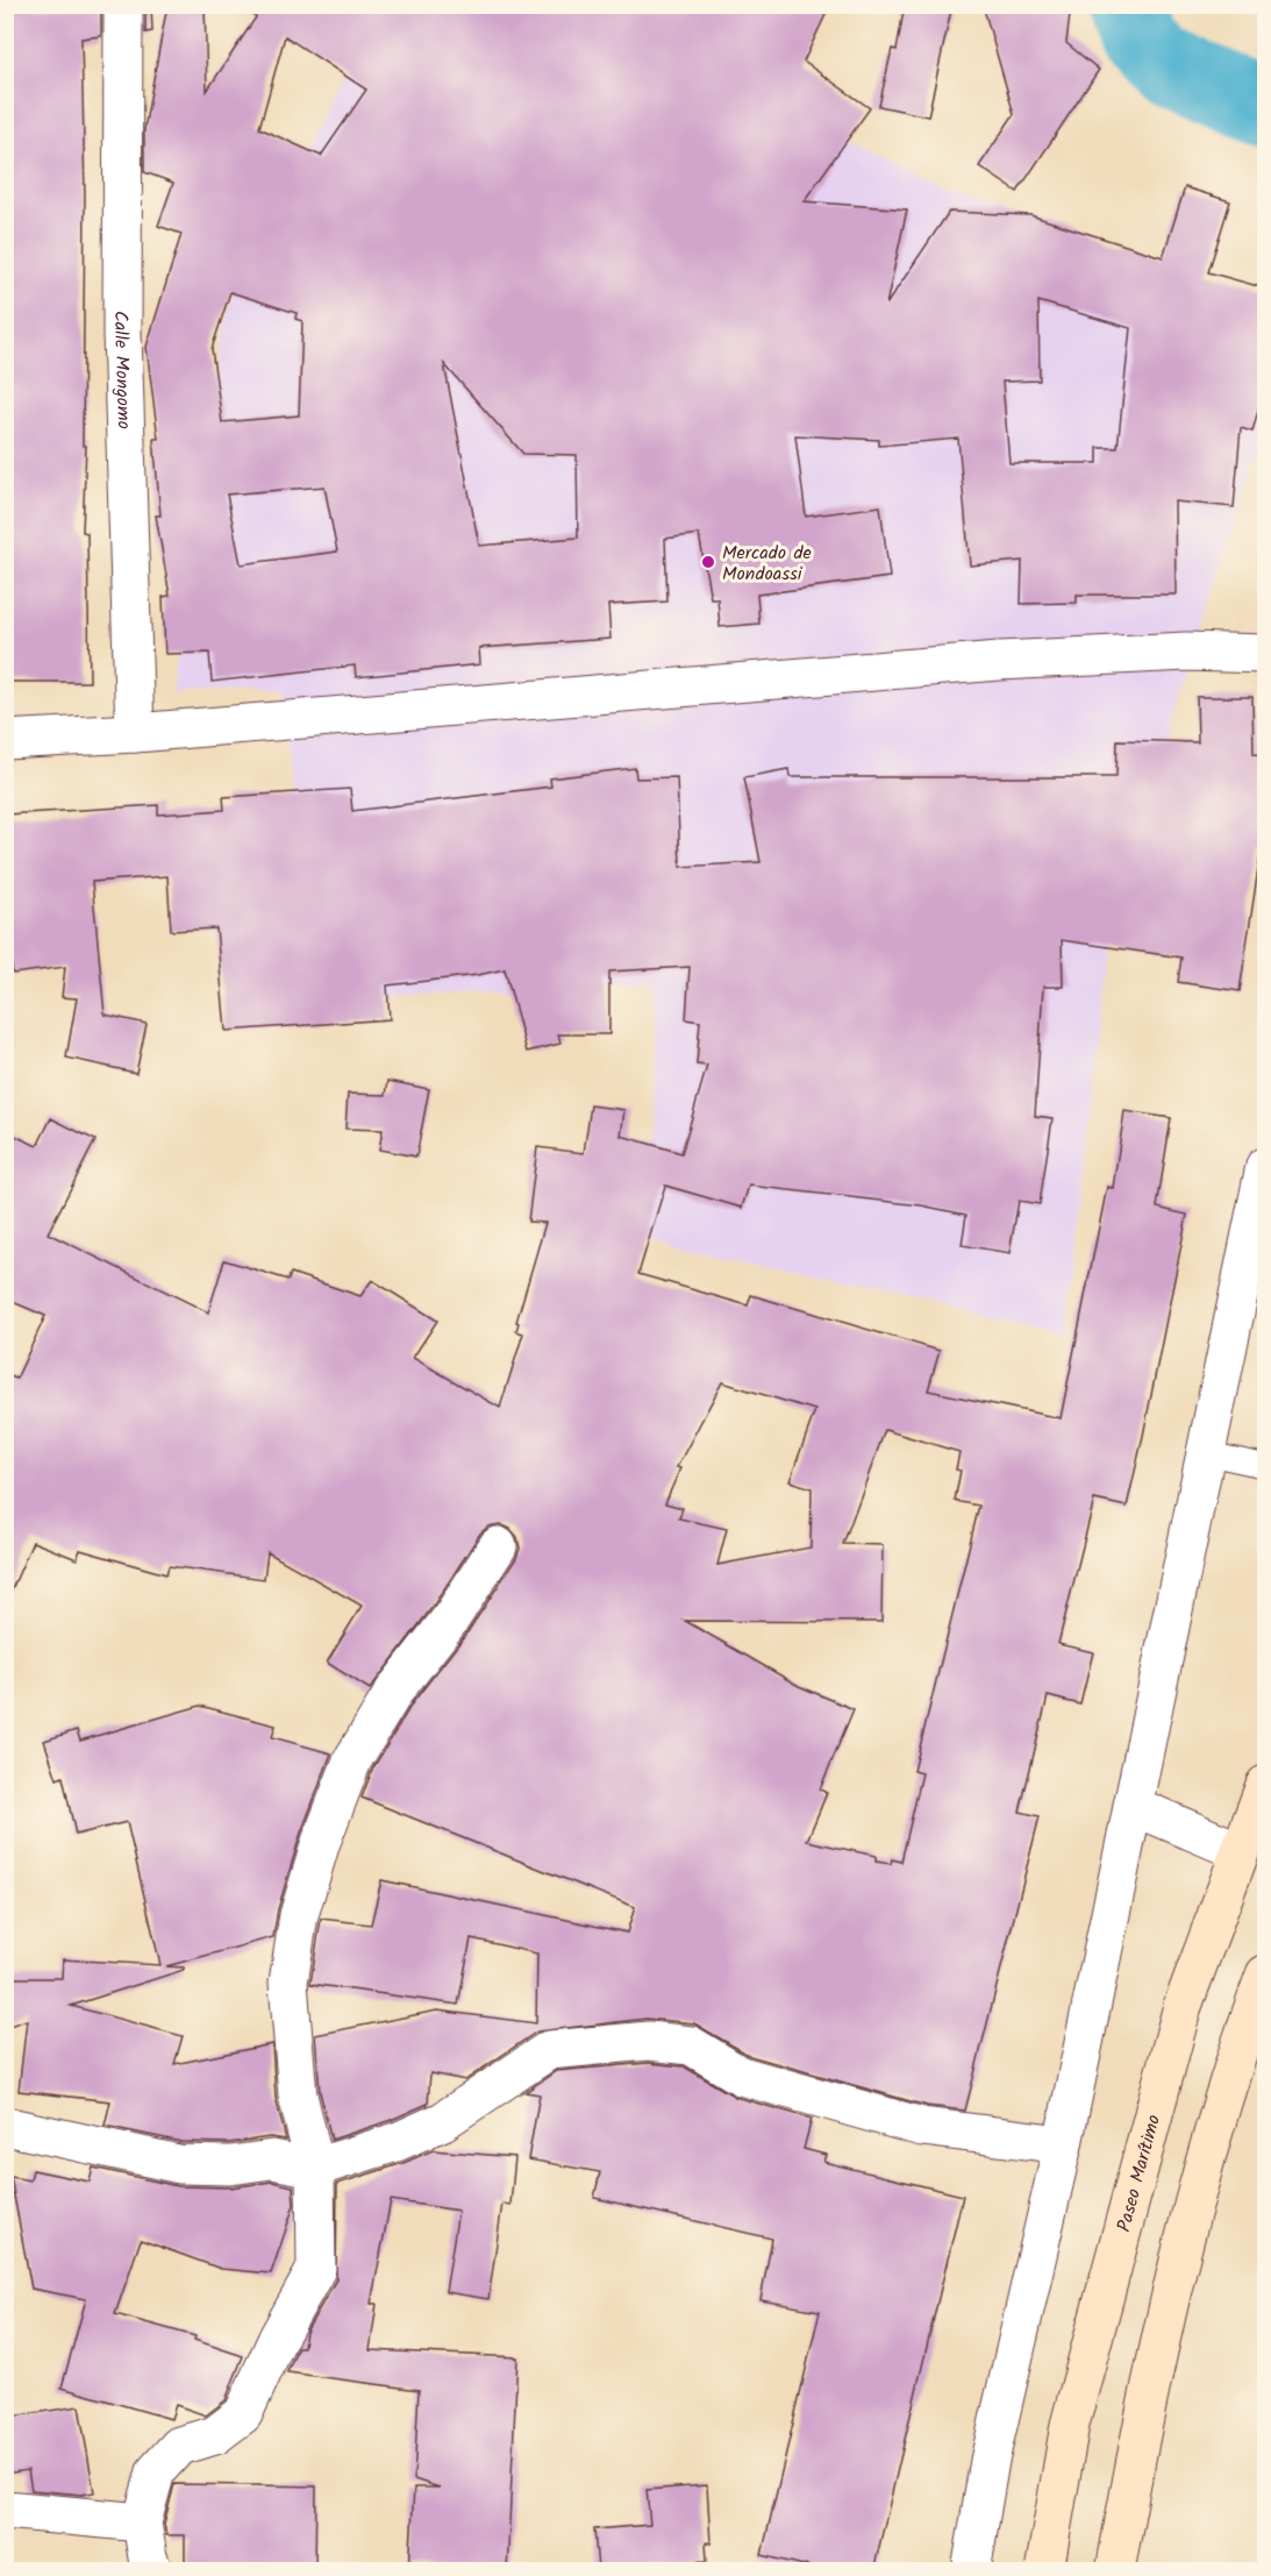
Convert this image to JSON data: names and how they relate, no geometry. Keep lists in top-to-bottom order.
{
  "streets": {
    "main road": ["Paseo Marítimo"],
    "street": ["Calle Mongomo"]
  },
  "places": ["Mercado de Mondoassi"]
}
